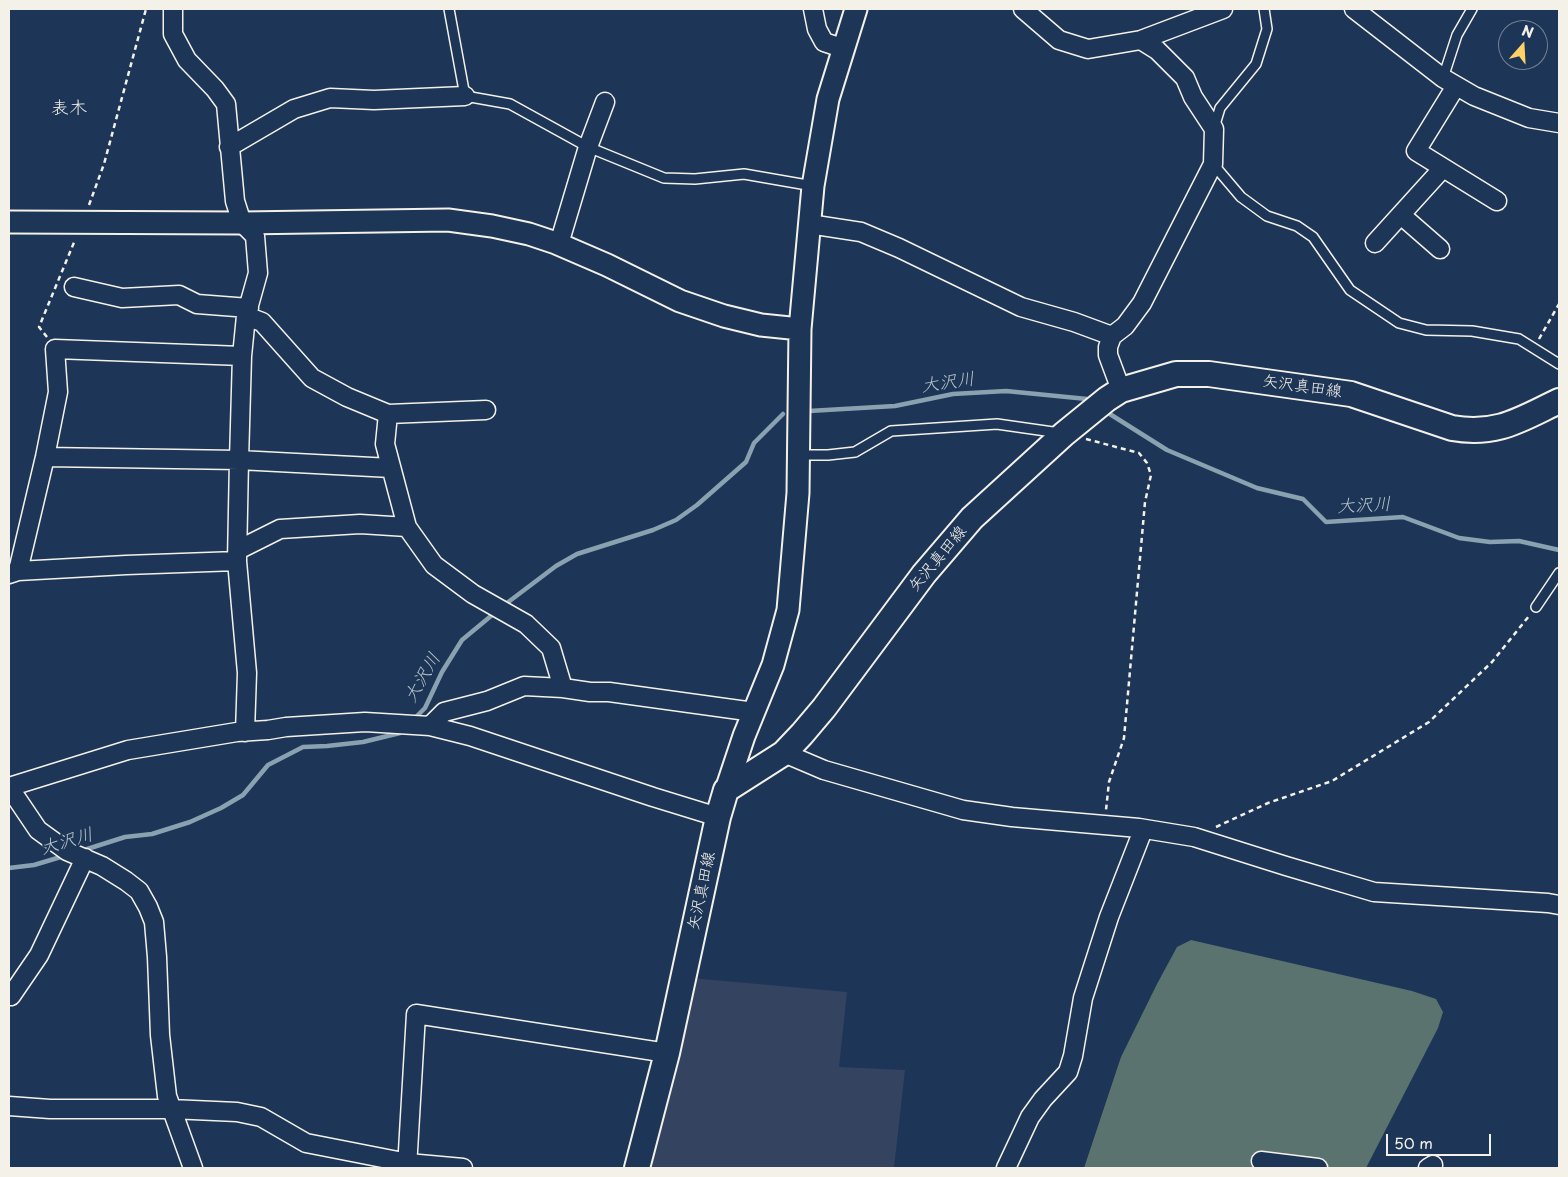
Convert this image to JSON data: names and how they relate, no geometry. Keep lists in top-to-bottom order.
{
  "streets": {
    "main road": ["矢沢真田線"]
  },
  "districts": ["表木"],
  "water": ["大沢川"],
  "scale_bar": "50 m",
  "north": "top"
}
